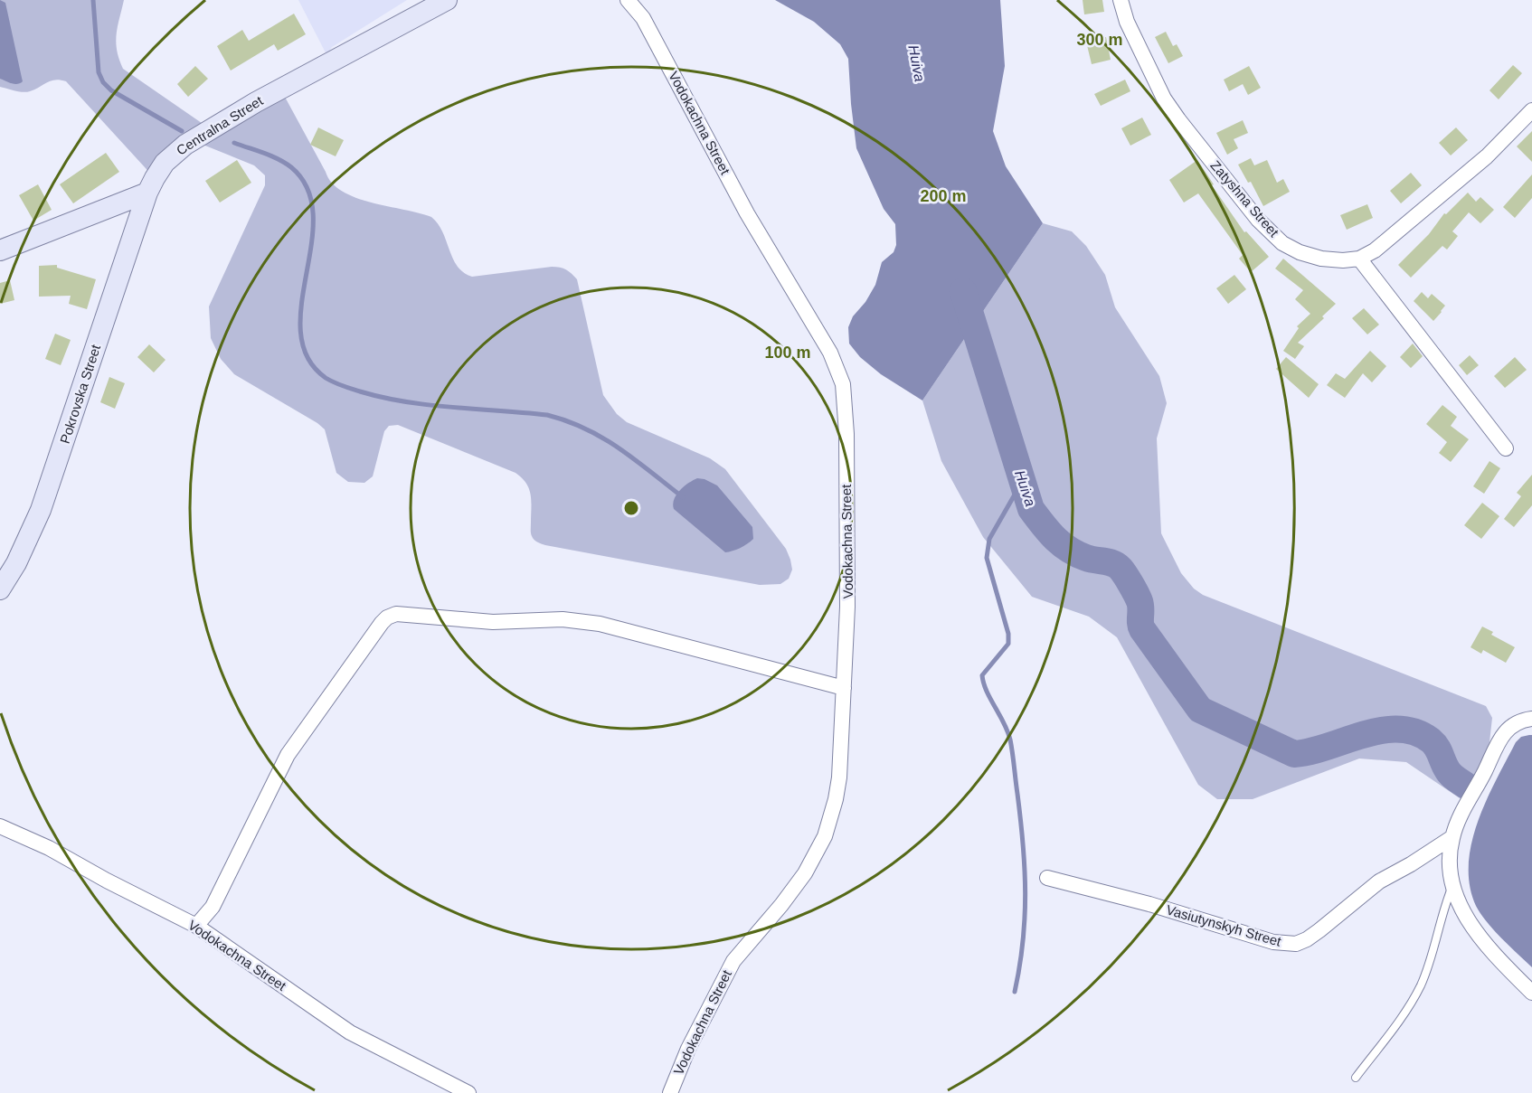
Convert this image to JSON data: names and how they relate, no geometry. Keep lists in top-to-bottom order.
{
  "streets": {
    "street": [
      "Vodokachna Street",
      "Centralna Street",
      "Zatyshna Street",
      "Pokrovska Street",
      "Vasiutynskyh Street"
    ]
  },
  "crossings": [
    ["Centralna Street", "Pokrovska Street"]
  ],
  "water": ["Huiva"],
  "rings": ["300 m", "200 m", "100 m"]
}
